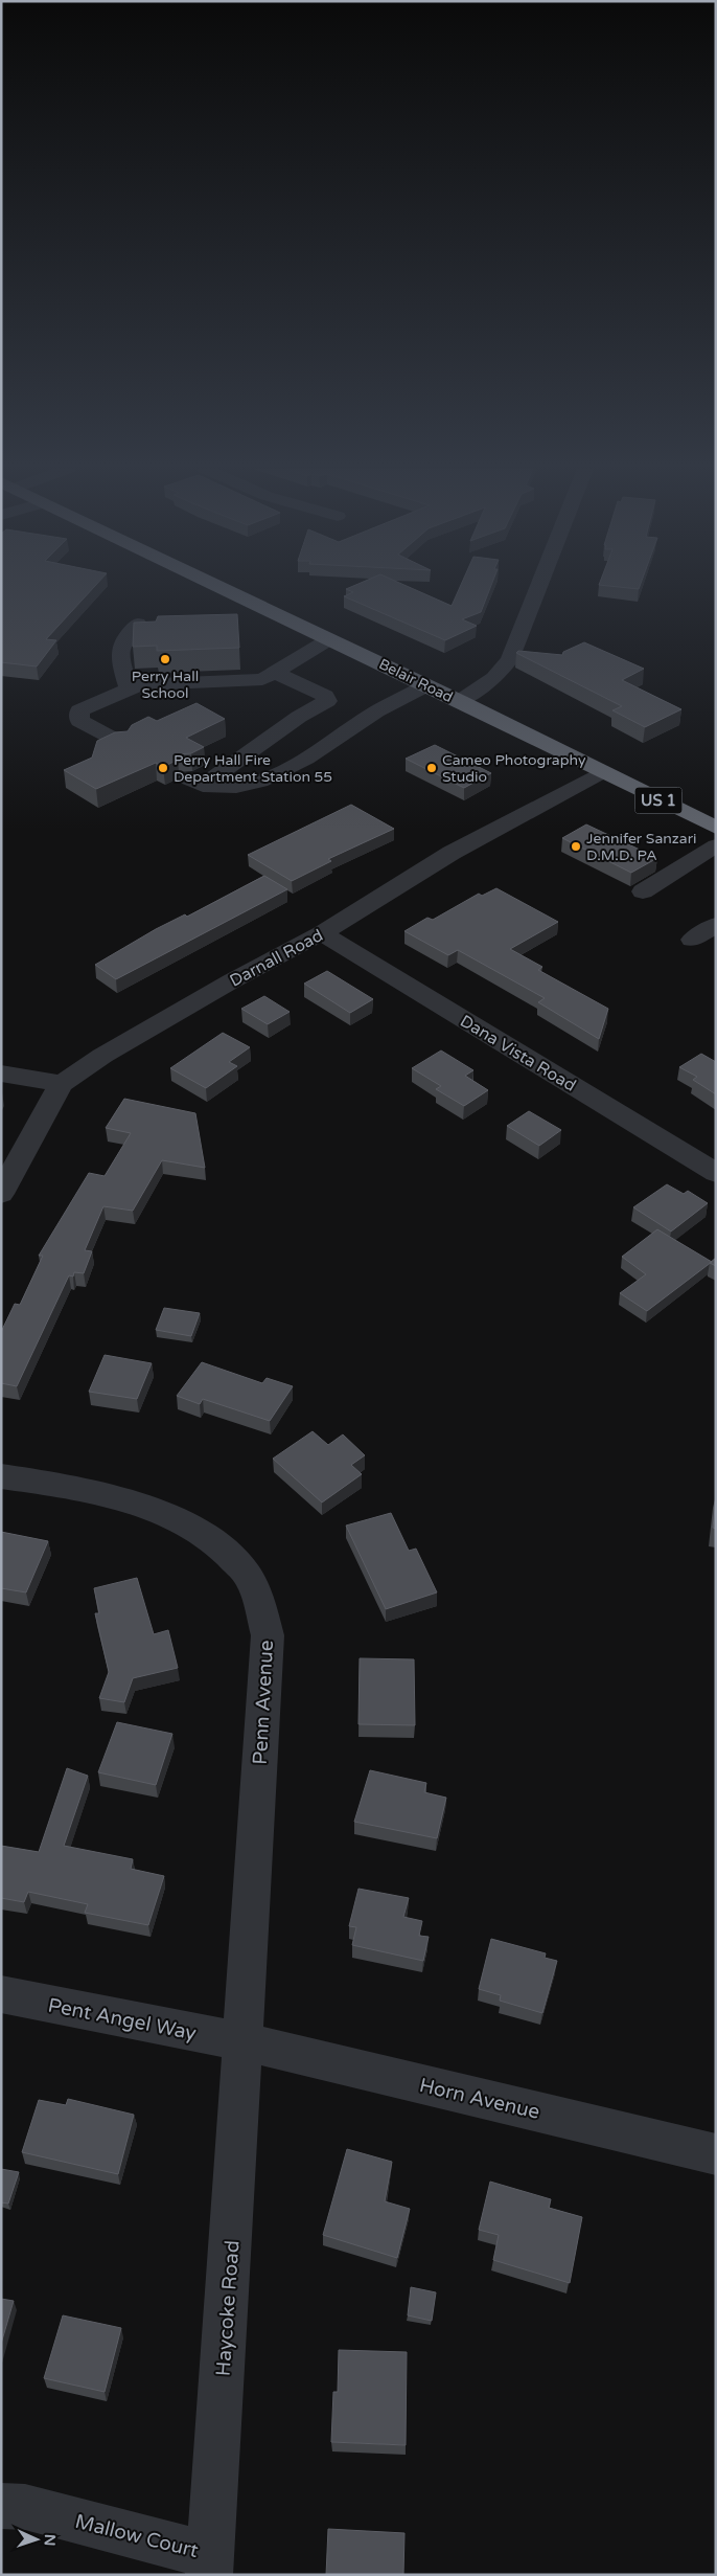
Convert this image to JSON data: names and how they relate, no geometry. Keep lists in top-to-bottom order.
{
  "streets": {
    "highway": ["Belair Road", "US 1"],
    "street": [
      "Darnall Road",
      "Dana Vista Road",
      "Penn Avenue",
      "Pent Angel Way",
      "Horn Avenue",
      "Haycoke Road",
      "Mallow Court"
    ]
  },
  "crossings": [
    ["Belair Road", "Darnall Road"],
    ["Darnall Road", "Dana Vista Road"],
    ["Penn Avenue", "Pent Angel Way"],
    ["Penn Avenue", "Horn Avenue"],
    ["Penn Avenue", "Haycoke Road"],
    ["Pent Angel Way", "Horn Avenue"],
    ["Pent Angel Way", "Haycoke Road"],
    ["Horn Avenue", "Haycoke Road"],
    ["Haycoke Road", "Mallow Court"]
  ],
  "places": [
    "Perry Hall School",
    "Perry Hall Fire Department Station 55",
    "Cameo Photography Studio",
    "Jennifer Sanzari D.M.D. PA"
  ],
  "north": "right"
}
